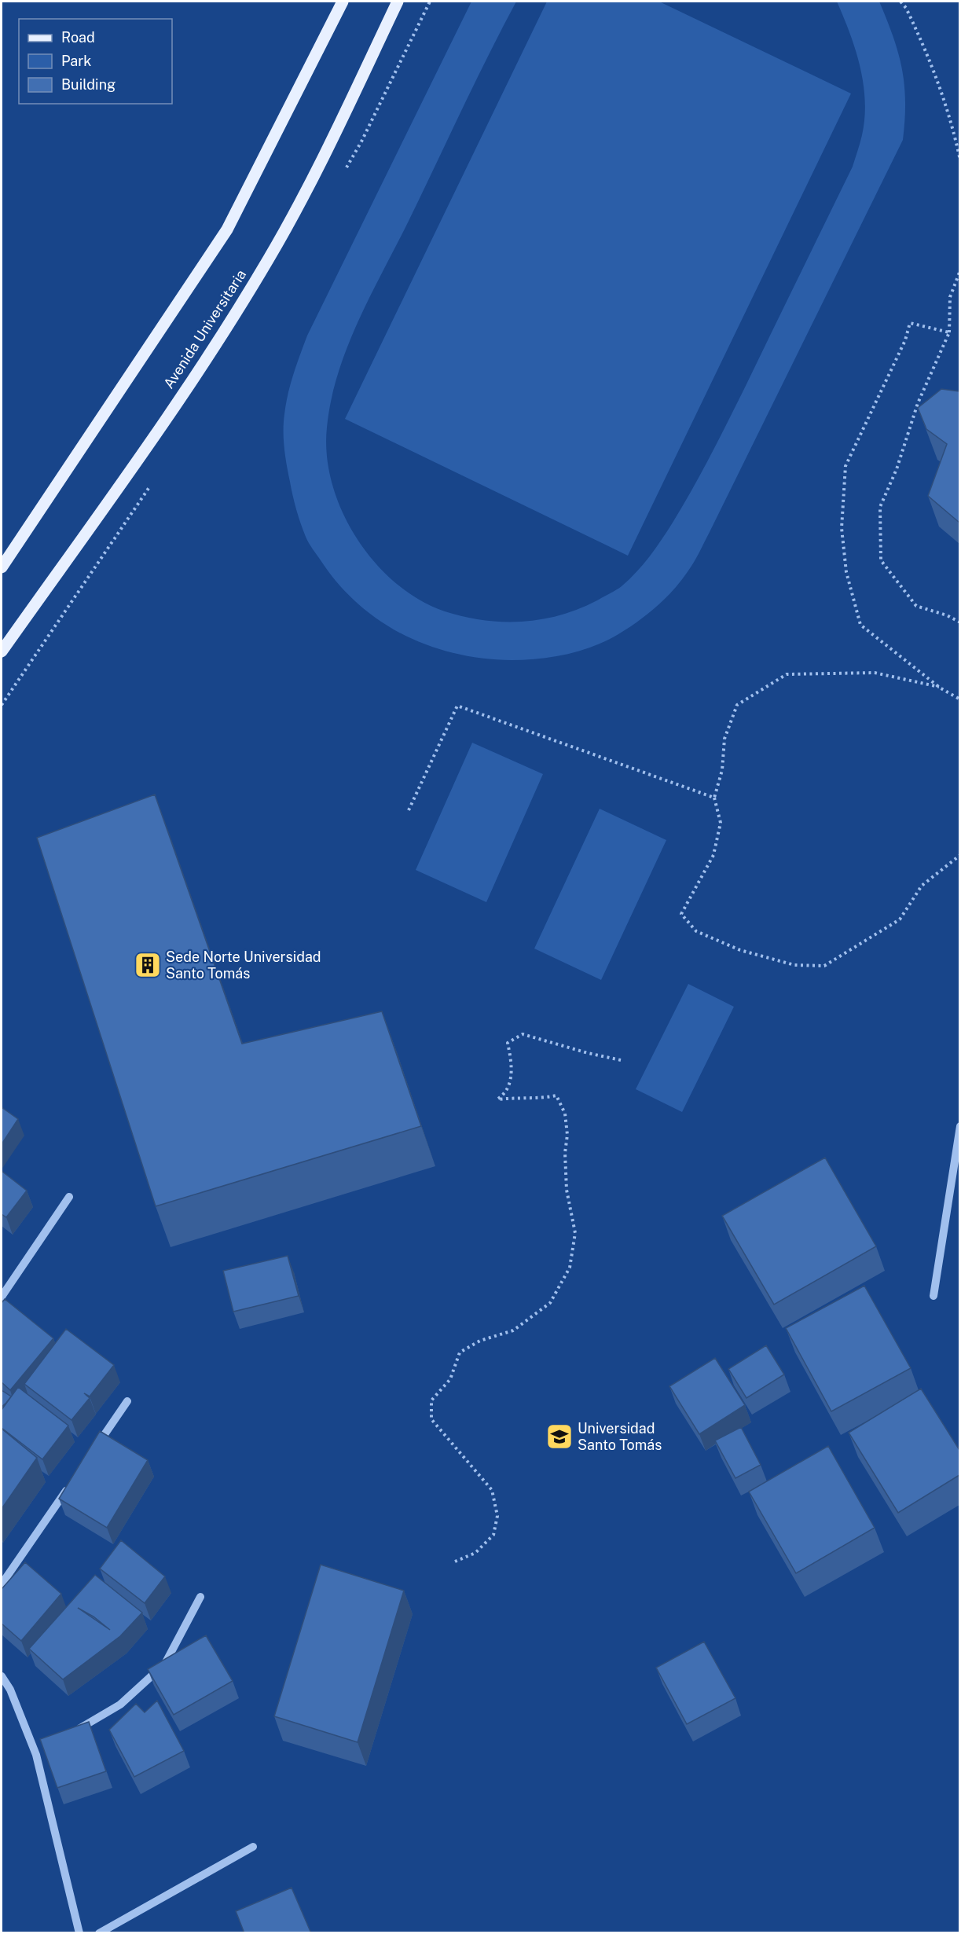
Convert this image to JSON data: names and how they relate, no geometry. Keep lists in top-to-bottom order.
{
  "streets": {
    "main road": ["Avenida Universitaria"]
  },
  "places": {
    "building": ["Sede Norte Universidad Santo Tomás"],
    "school or university": ["Universidad Santo Tomás"]
  },
  "legend": ["Road", "Park", "Building"]
}
